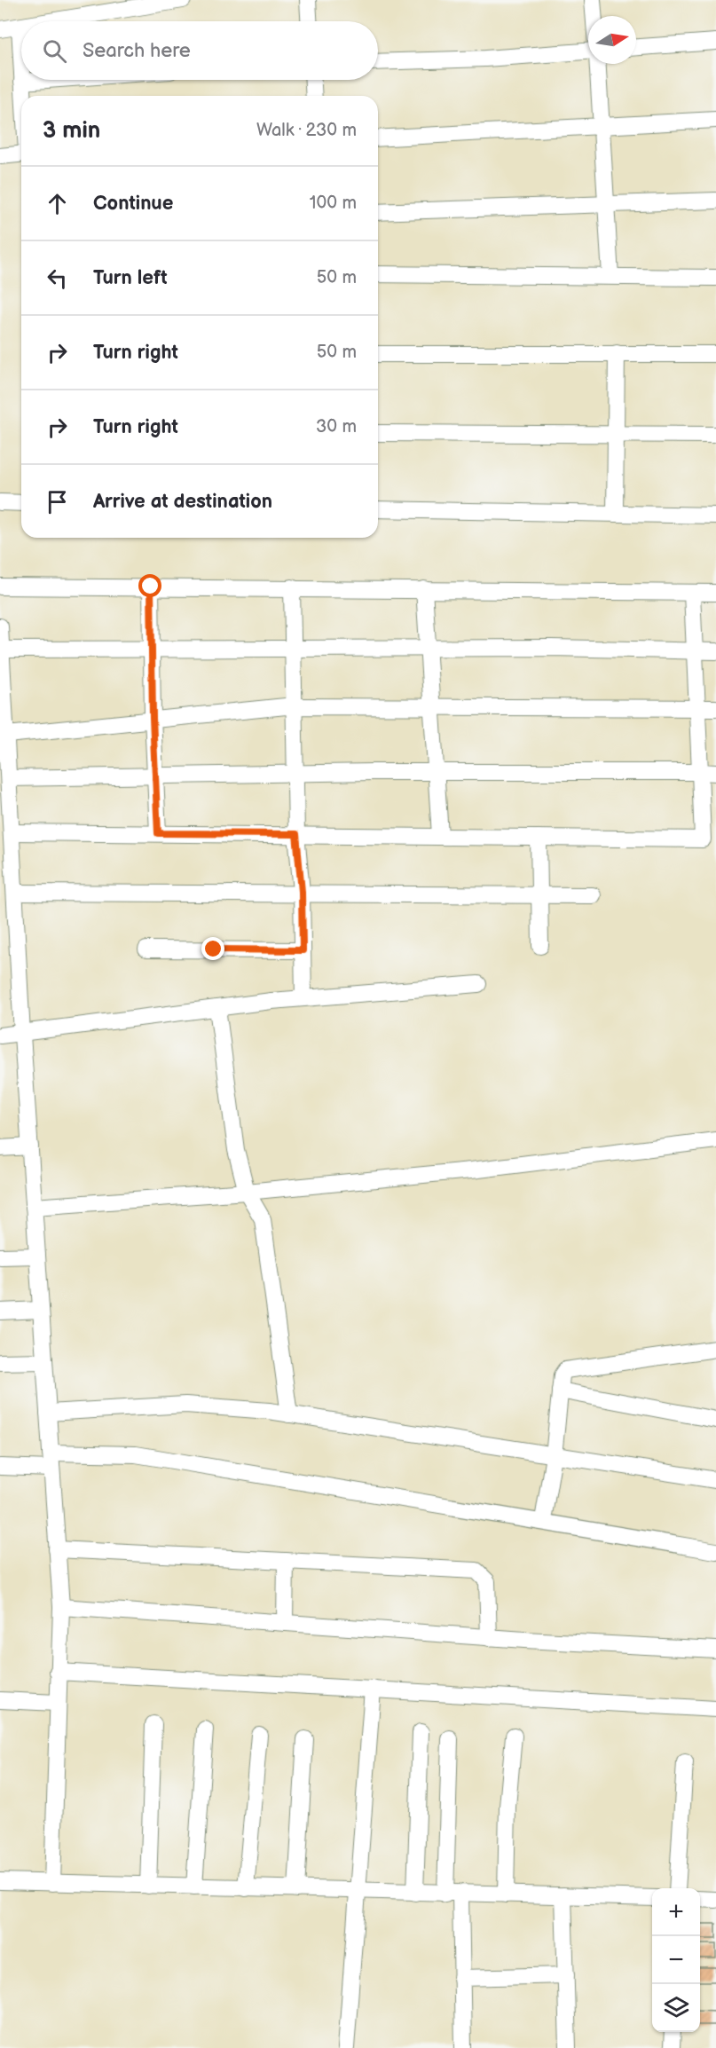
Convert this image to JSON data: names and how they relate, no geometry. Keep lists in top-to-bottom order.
{
  "north": "right",
  "page": {
    "search": "Search here",
    "heading": ["3 min", "Walk · 230 m"],
    "list": [
      ["Continue", "100 m"],
      ["Turn left", "50 m"],
      ["Turn right", "50 m"],
      ["Turn right", "30 m"],
      "Arrive at destination"
    ],
    "map_buttons": ["+", "−"]
  }
}
